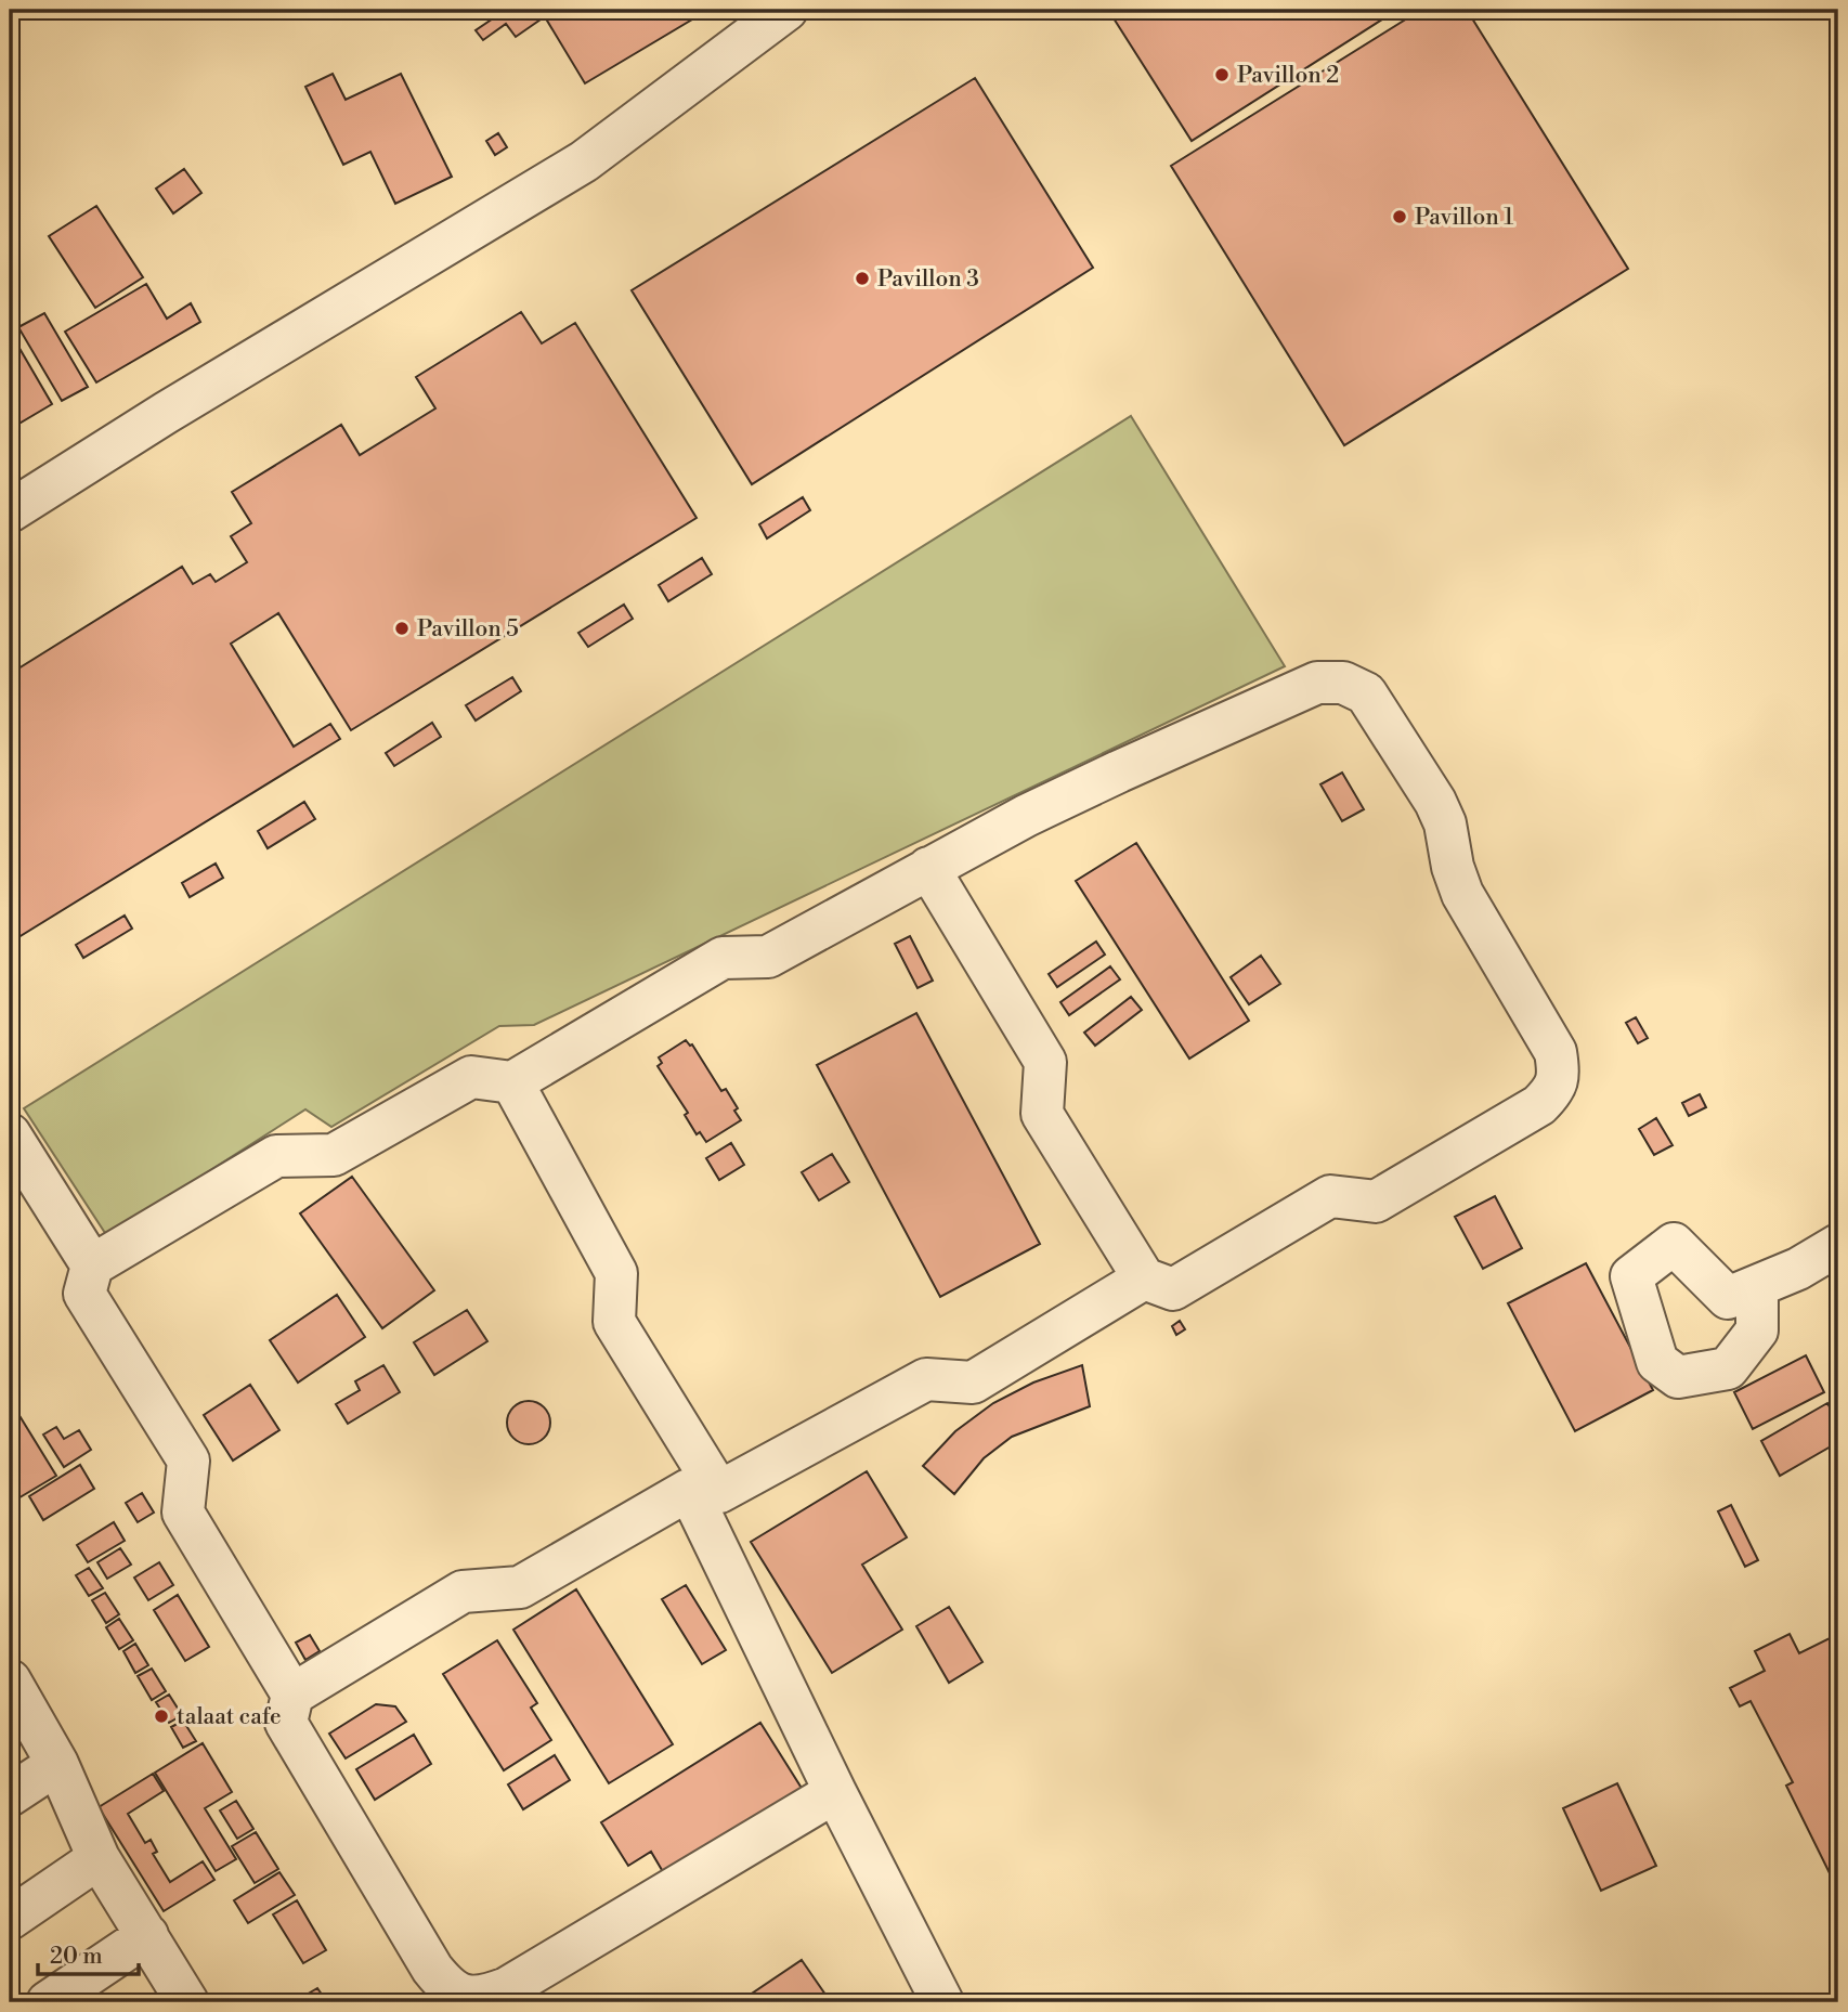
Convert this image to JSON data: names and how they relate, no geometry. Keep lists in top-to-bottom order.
{
  "places": [
    "Pavillon 2",
    "Pavillon 1",
    "Pavillon 3",
    "Pavillon 5",
    "talaat cafe"
  ],
  "scale_bar": "20 m"
}
